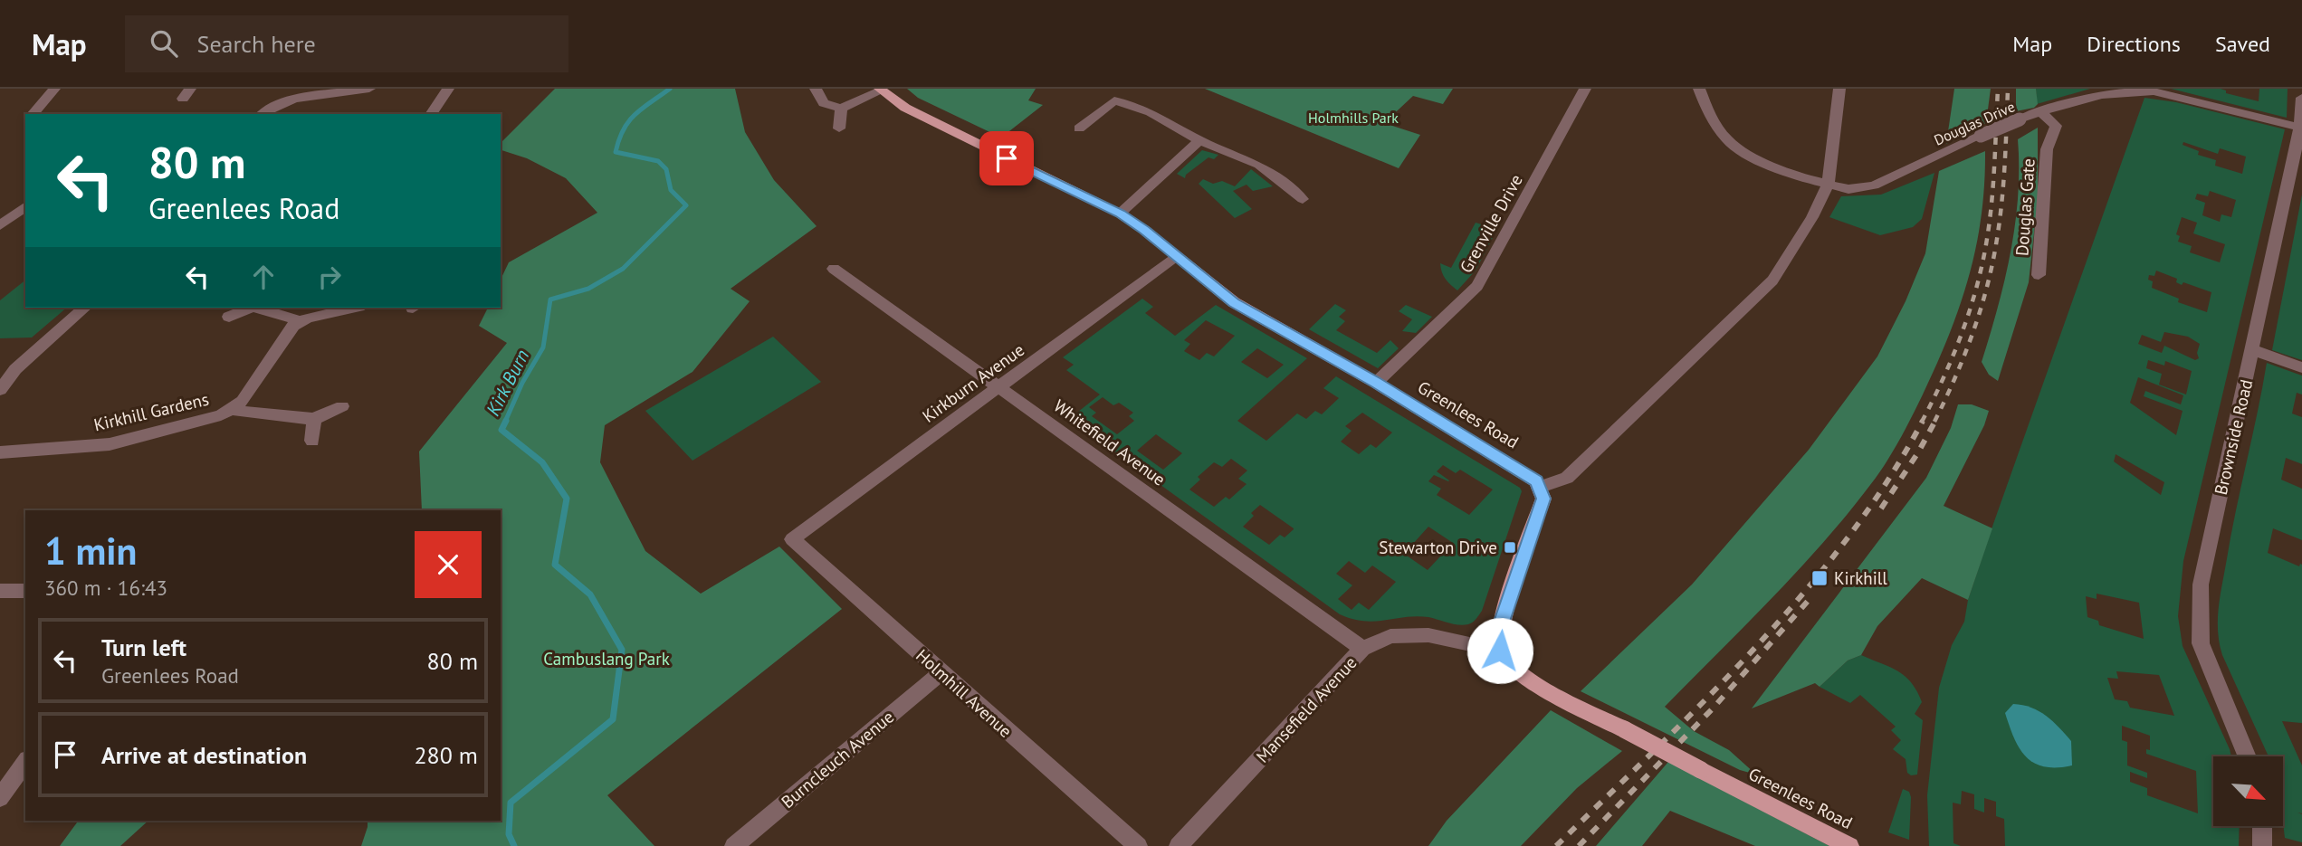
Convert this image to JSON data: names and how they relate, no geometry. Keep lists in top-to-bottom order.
{
  "streets": {
    "main road": ["Greenlees Road"],
    "street": [
      "Douglas Drive",
      "Douglas Gate",
      "Grenville Drive",
      "Kirkburn Avenue",
      "Kirkhill Gardens",
      "Brownside Road",
      "Whitefield Avenue",
      "Holmhill Avenue",
      "Mansefield Avenue",
      "Burncleuch Avenue"
    ]
  },
  "crossings": [
    ["Douglas Drive", "Douglas Gate"],
    ["Douglas Drive", "Brownside Road"],
    ["Grenville Drive", "Greenlees Road"],
    ["Kirkburn Avenue", "Greenlees Road"],
    ["Kirkburn Avenue", "Whitefield Avenue"],
    ["Kirkburn Avenue", "Holmhill Avenue"],
    ["Greenlees Road", "Mansefield Avenue"],
    ["Whitefield Avenue", "Mansefield Avenue"],
    ["Holmhill Avenue", "Burncleuch Avenue"]
  ],
  "water": ["Kirk Burn"],
  "parks": ["Holmhills Park", "Cambuslang Park"],
  "places": {
    "transit": ["Stewarton Drive", "Kirkhill"]
  },
  "north": "bottom right",
  "page": {
    "header": "Map",
    "search": "Search here",
    "nav": ["Map", "Directions", "Saved"],
    "turn": ["80 m", "Greenlees Road"],
    "heading": ["1 min", "360 m · 16:43"],
    "list": [
      {
        "name": "Turn left",
        "note": "Greenlees Road",
        "value": "80 m"
      },
      {
        "name": "Arrive at destination",
        "value": "280 m"
      }
    ]
  }
}
